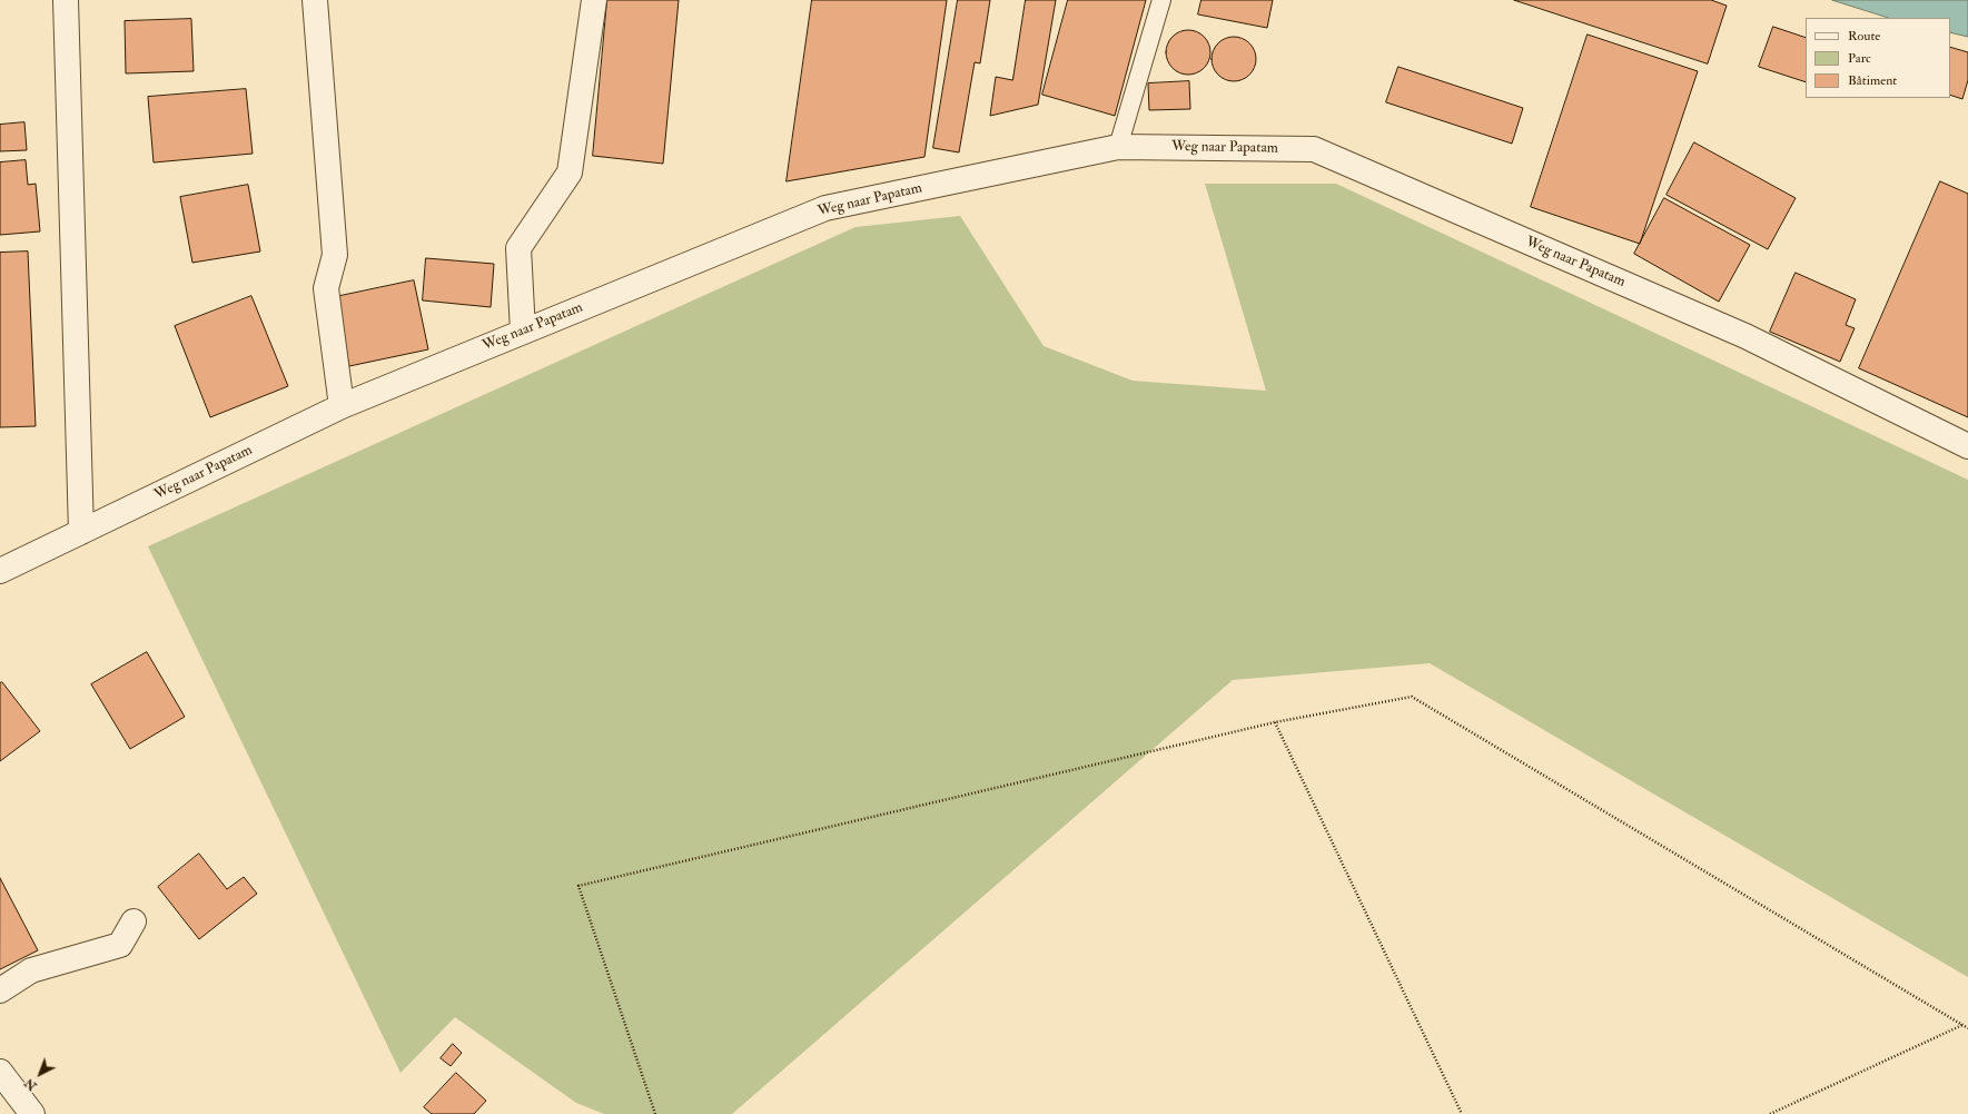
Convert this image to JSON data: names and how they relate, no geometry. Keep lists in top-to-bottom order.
{
  "streets": {
    "street": ["Weg naar Papatam"]
  },
  "legend": ["Route", "Parc", "Bâtiment"],
  "north": "bottom left"
}
